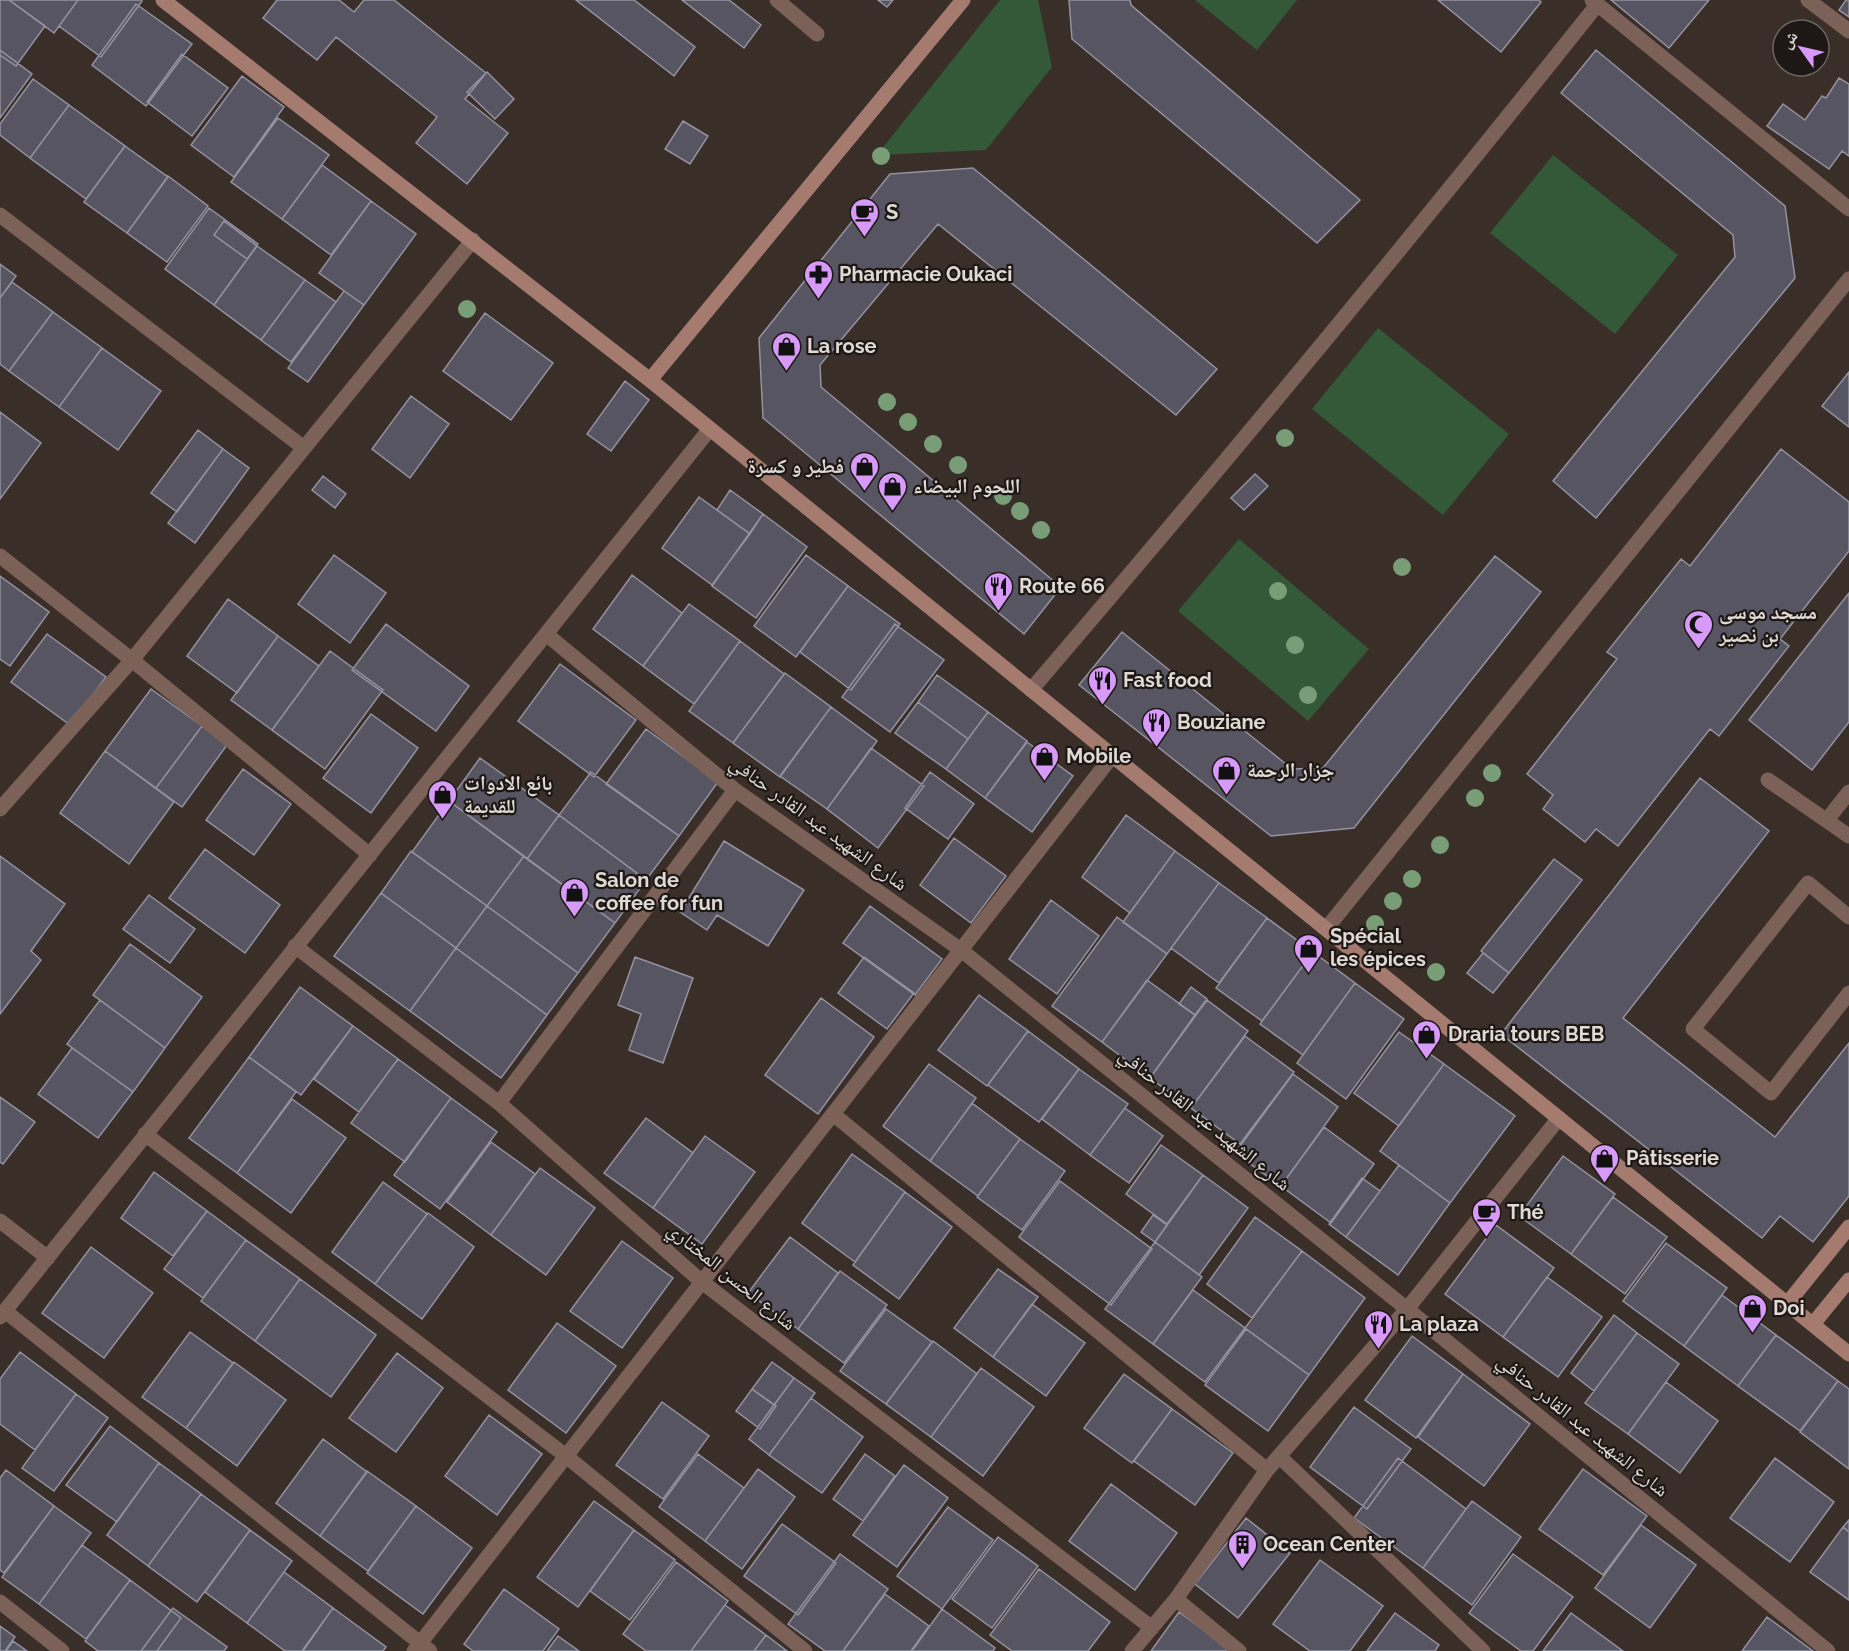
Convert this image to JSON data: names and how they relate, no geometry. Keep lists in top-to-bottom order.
{
  "streets": {
    "street": ["شارع الشهيد عبد القادر حنافي", "شارع الحسن المختاري"]
  },
  "places": {
    "cafe": ["S", "Thé"],
    "pharmacy": ["Pharmacie Oukaci"],
    "shop": [
      "La rose",
      "فطير و كسرة",
      "اللحوم البيضاء",
      "Mobile",
      "جزار الرحمة",
      "بائع الادوات للقديمة",
      "Salon de coffee for fun",
      "Spécial les épices",
      "Draria tours BEB",
      "Pâtisserie",
      "Doi"
    ],
    "restaurant": [
      "Route 66",
      "Fast food",
      "Bouziane",
      "La plaza"
    ],
    "mosque": ["مسجد موسى بن نصير"],
    "building": ["Ocean Center"]
  },
  "north": "top left"
}
